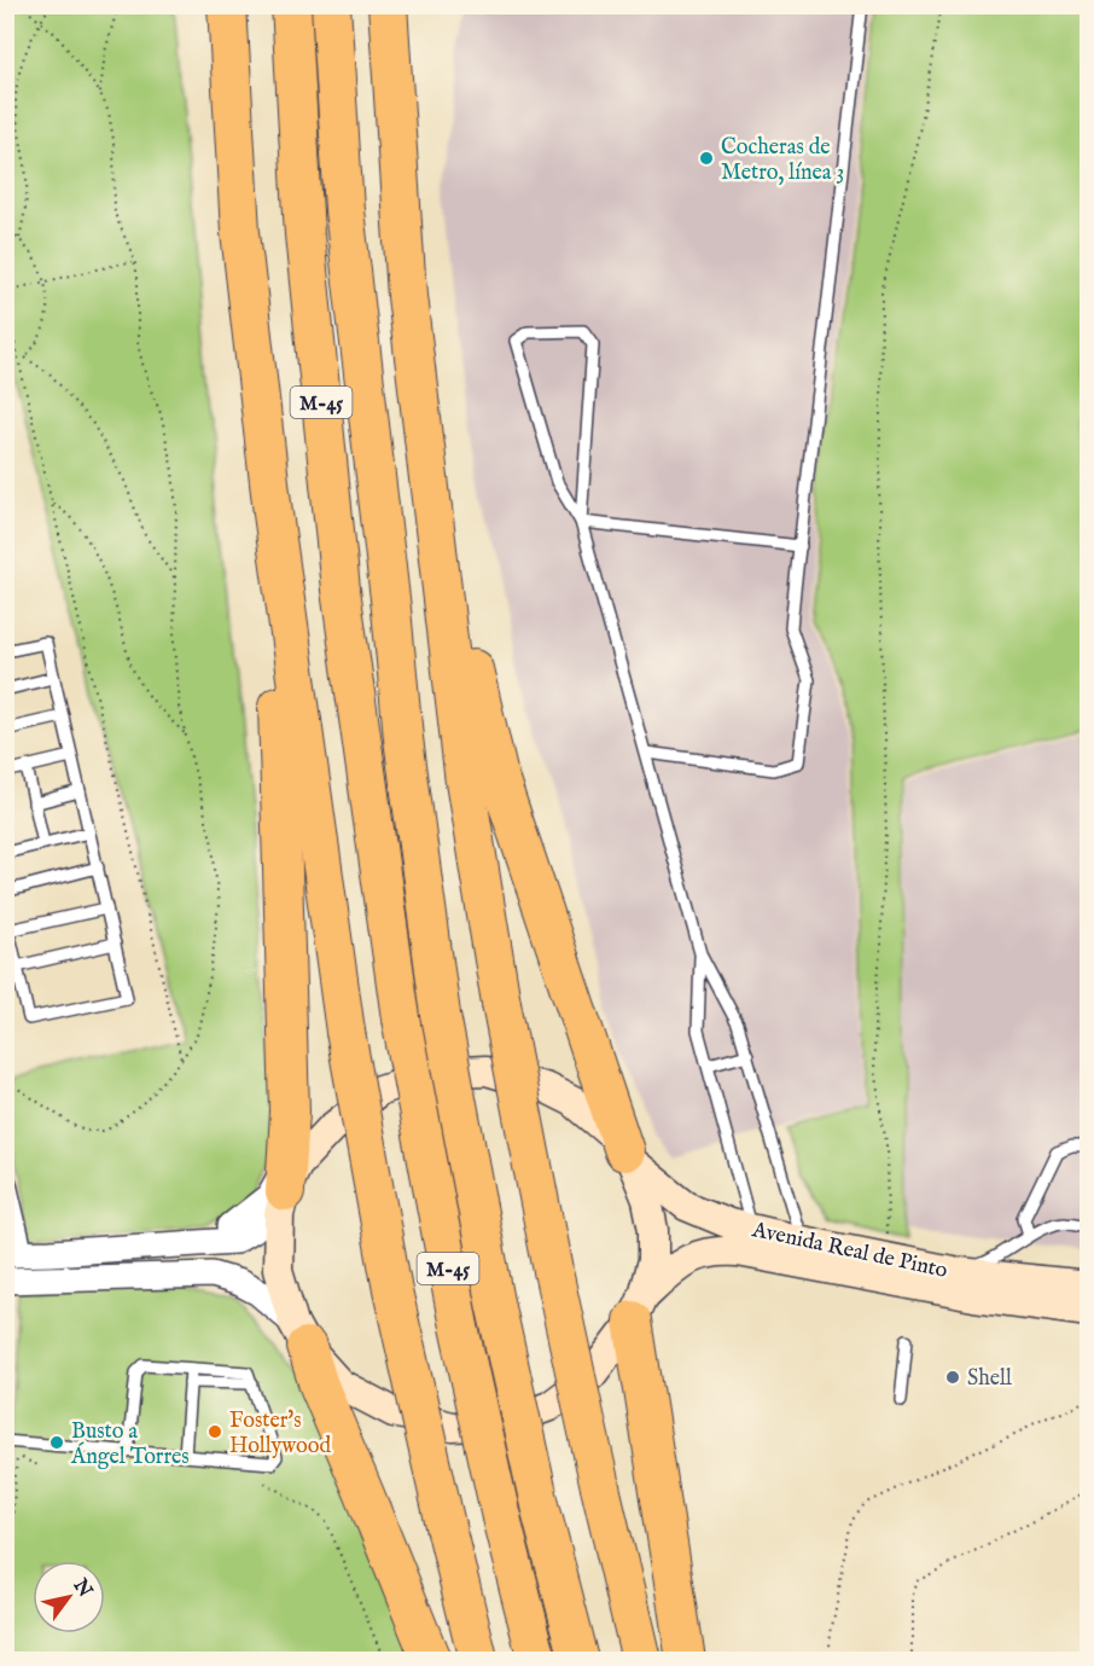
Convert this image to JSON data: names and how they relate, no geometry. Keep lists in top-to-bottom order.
{
  "streets": {
    "highway": ["M-45"],
    "main road": ["Avenida Real de Pinto"]
  },
  "places": [
    "Cocheras de Metro, línea 3",
    "Shell",
    "Foster's Hollywood",
    "Busto a Ángel Torres"
  ],
  "north": "top right"
}
